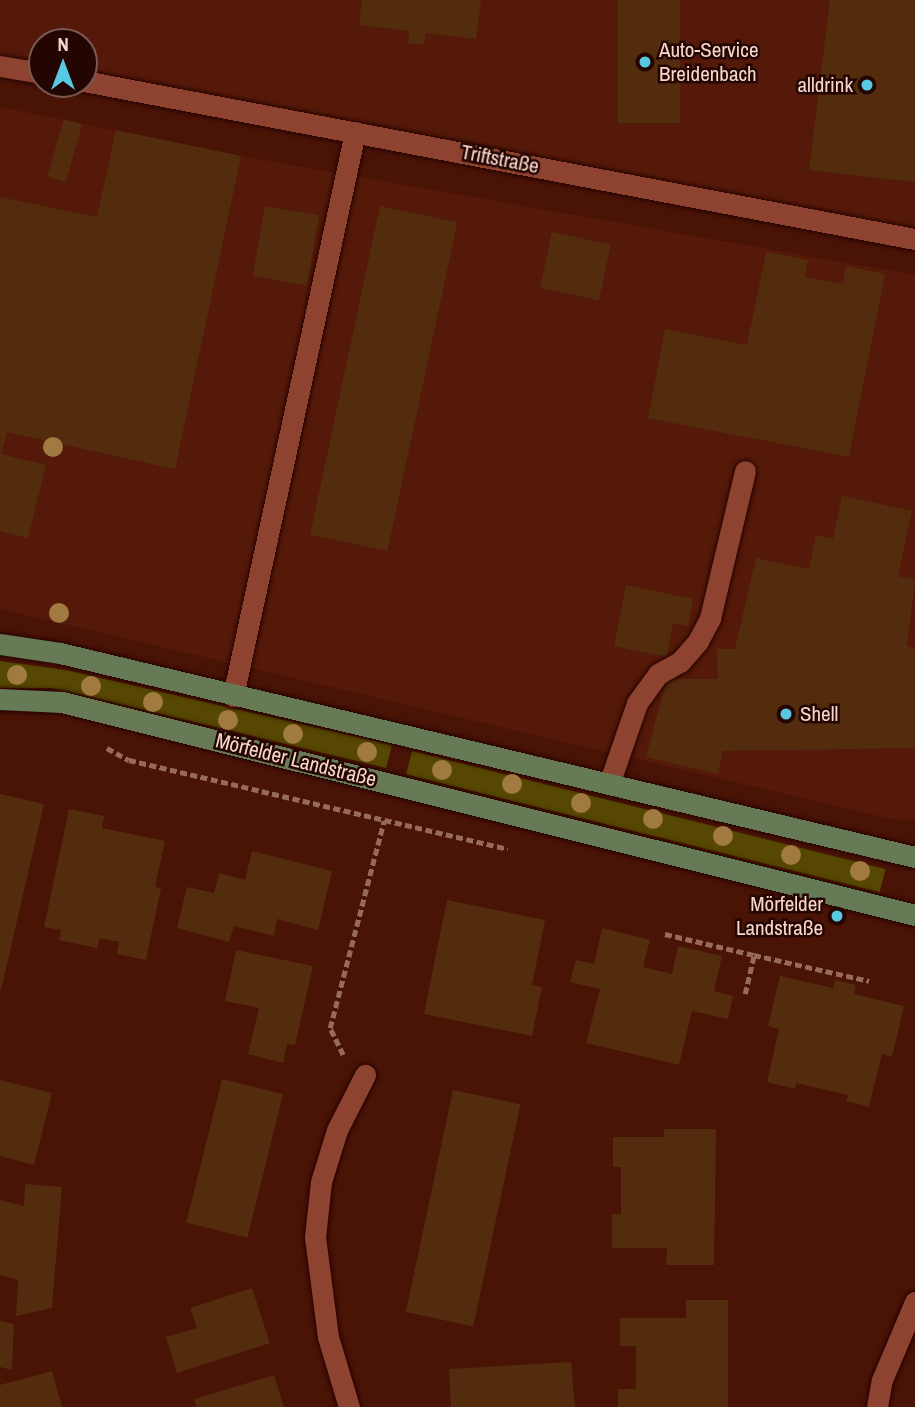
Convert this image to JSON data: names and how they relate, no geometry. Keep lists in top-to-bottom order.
{
  "streets": {
    "main road": ["Mörfelder Landstraße"],
    "street": ["Triftstraße"]
  },
  "places": [
    "Auto-Service Breidenbach",
    "alldrink",
    "Shell",
    "Mörfelder Landstraße"
  ],
  "north": "top"
}
